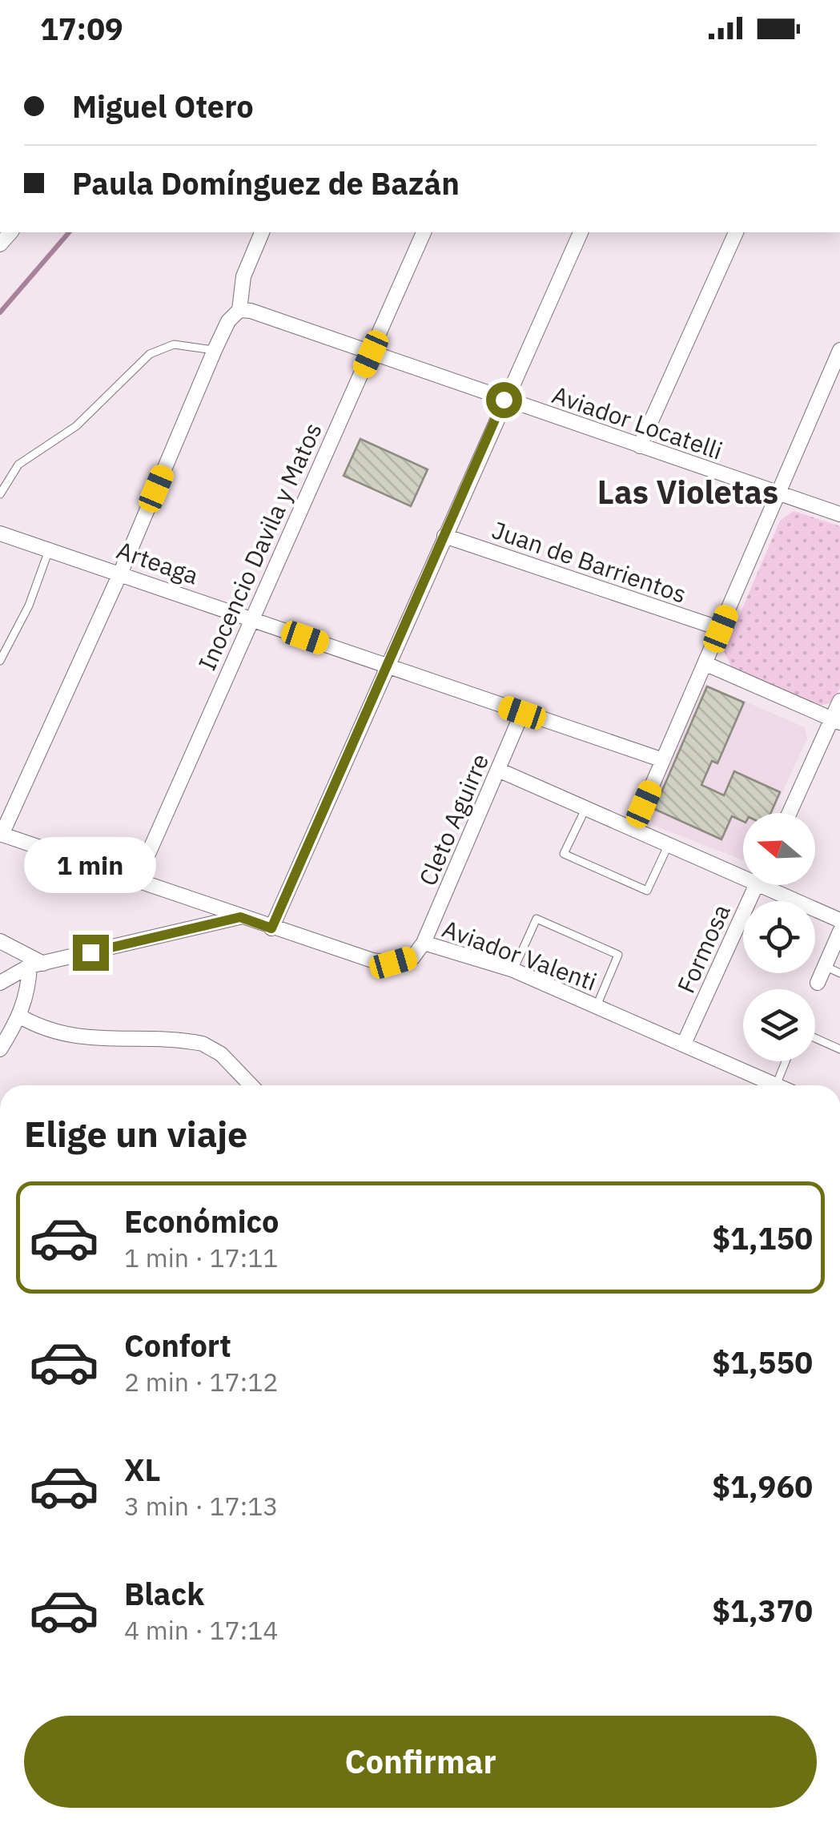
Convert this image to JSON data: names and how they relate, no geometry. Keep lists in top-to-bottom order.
{
  "streets": {
    "street": [
      "Aviador Locatelli",
      "Inocencio Davila y Matos",
      "Juan de Barrientos",
      "Arteaga",
      "Cleto Aguirre",
      "Formosa",
      "Aviador Valenti"
    ]
  },
  "crossings": [
    ["Aviador Locatelli", "Inocencio Davila y Matos"],
    ["Inocencio Davila y Matos", "Arteaga"],
    ["Inocencio Davila y Matos", "Aviador Valenti"],
    ["Arteaga", "Cleto Aguirre"],
    ["Cleto Aguirre", "Aviador Valenti"],
    ["Formosa", "Aviador Valenti"]
  ],
  "districts": ["Las Violetas"],
  "north": "left",
  "page": {
    "status": "17:09",
    "banner": ["Miguel Otero", "Paula Domínguez de Bazán"],
    "bubble": "1 min",
    "heading": "Elige un viaje",
    "list": [
      {
        "name": "Económico",
        "note": "1 min · 17:11",
        "value": "$1,150"
      },
      {
        "name": "Confort",
        "note": "2 min · 17:12",
        "value": "$1,550"
      },
      {
        "name": "XL",
        "note": "3 min · 17:13",
        "value": "$1,960"
      },
      {
        "name": "Black",
        "note": "4 min · 17:14",
        "value": "$1,370"
      }
    ],
    "buttons": "Confirmar"
  }
}
